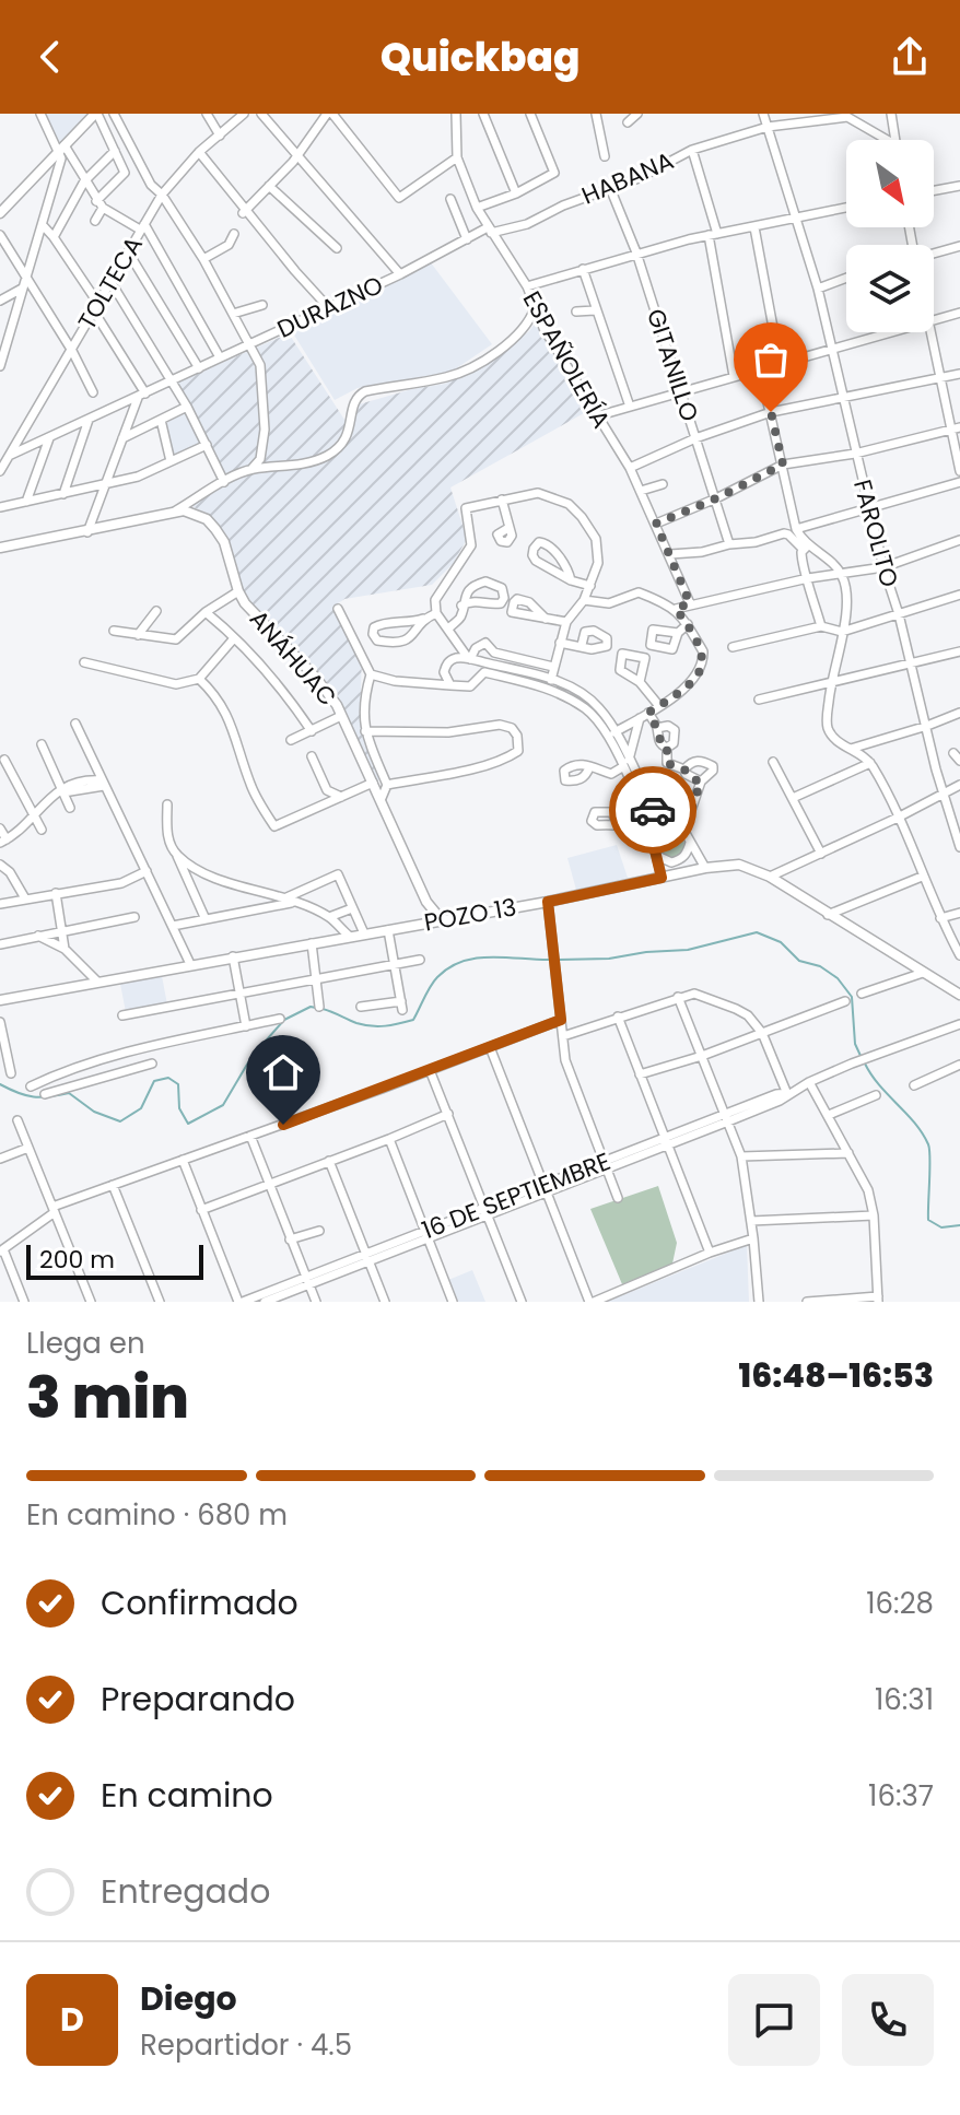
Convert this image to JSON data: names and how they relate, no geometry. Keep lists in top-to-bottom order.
{
  "streets": {
    "main road": ["ANÁHUAC", "POZO 13"],
    "street": [
      "HABANA",
      "TOLTECA",
      "DURAZNO",
      "ESPAÑOLERÍA",
      "GITANILLO",
      "FAROLITO",
      "16 DE SEPTIEMBRE"
    ]
  },
  "crossings": [
    ["HABANA", "DURAZNO"],
    ["HABANA", "ESPAÑOLERÍA"],
    ["HABANA", "GITANILLO"],
    ["HABANA", "FAROLITO"],
    ["TOLTECA", "DURAZNO"],
    ["DURAZNO", "ESPAÑOLERÍA"],
    ["ANÁHUAC", "POZO 13"]
  ],
  "scale_bar": "200 m",
  "north": "bottom right",
  "page": {
    "header": "Quickbag",
    "scale": "200 m",
    "heading": ["3 min", "Llega en", "16:48–16:53"],
    "panel": ["Diego", "Repartidor · 4.5"],
    "bar": "En camino · 680 m",
    "list": [
      ["Confirmado", "16:28"],
      ["Preparando", "16:31"],
      ["En camino", "16:37"],
      "Entregado"
    ],
    "round": "D"
  }
}
